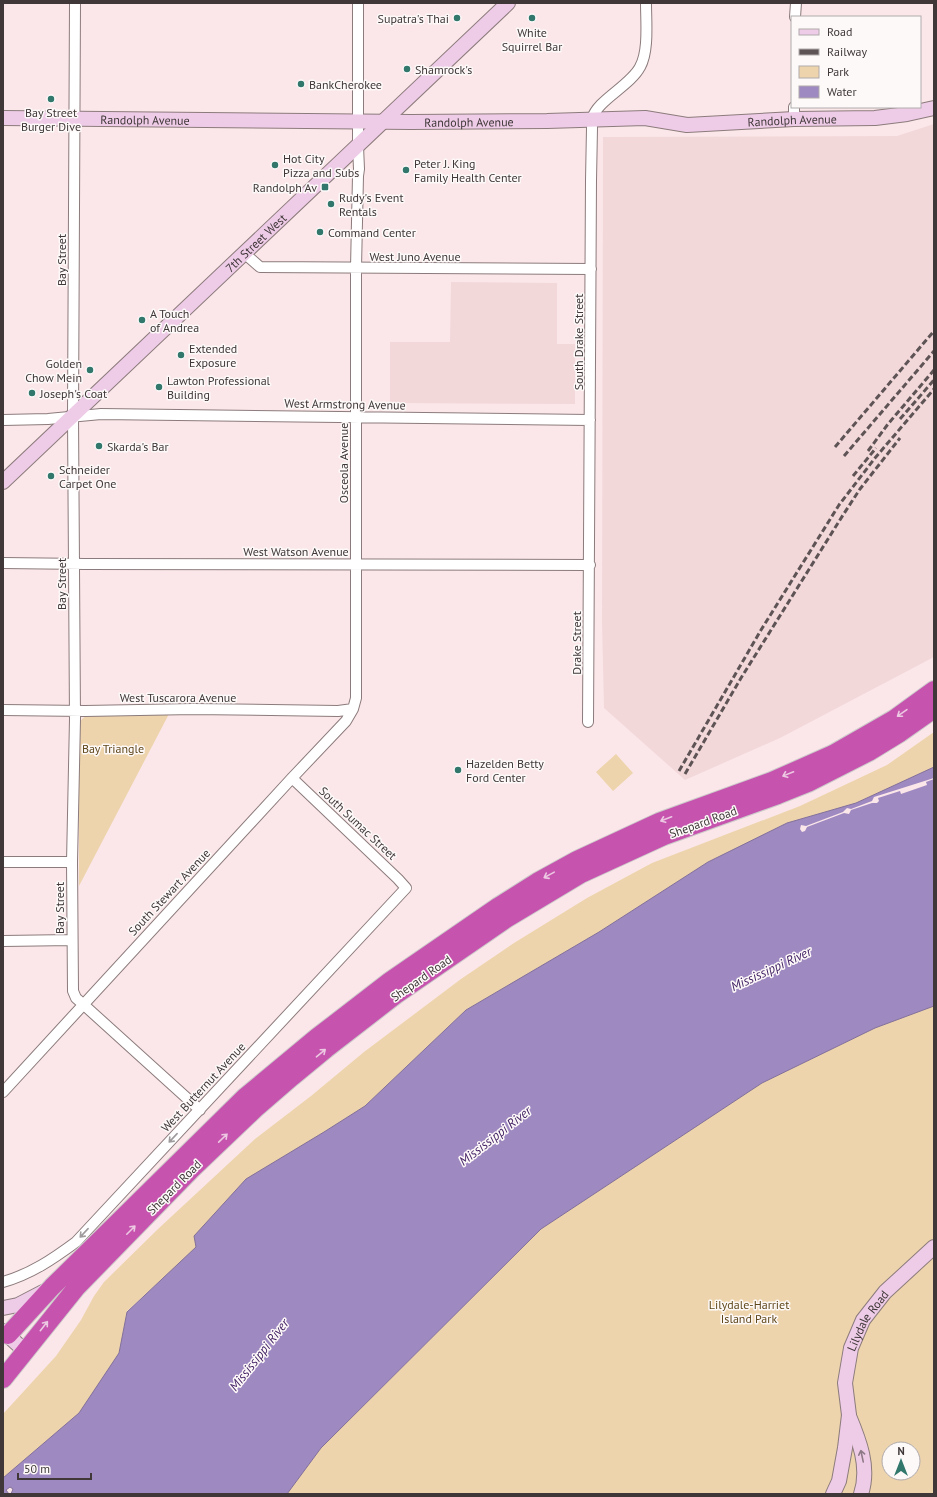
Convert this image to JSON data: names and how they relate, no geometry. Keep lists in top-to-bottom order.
{
  "streets": {
    "highway": ["Shepard Road"],
    "street": [
      "Randolph Avenue",
      "7th Street West",
      "West Juno Avenue",
      "Bay Street",
      "South Drake Street",
      "West Armstrong Avenue",
      "Osceola Avenue",
      "West Watson Avenue",
      "Drake Street",
      "West Tuscarora Avenue",
      "South Sumac Street",
      "South Stewart Avenue",
      "West Butternut Avenue",
      "Lilydale Road"
    ]
  },
  "crossings": [
    ["Randolph Avenue", "7th Street West"],
    ["Randolph Avenue", "Bay Street"],
    ["Randolph Avenue", "South Drake Street"],
    ["Randolph Avenue", "Osceola Avenue"],
    ["7th Street West", "West Juno Avenue"],
    ["7th Street West", "Bay Street"],
    ["7th Street West", "West Armstrong Avenue"],
    ["7th Street West", "Osceola Avenue"],
    ["West Juno Avenue", "South Drake Street"],
    ["West Juno Avenue", "Osceola Avenue"],
    ["Bay Street", "West Armstrong Avenue"],
    ["Bay Street", "West Watson Avenue"],
    ["Bay Street", "West Tuscarora Avenue"],
    ["Bay Street", "South Stewart Avenue"],
    ["Bay Street", "West Butternut Avenue"],
    ["South Drake Street", "West Armstrong Avenue"],
    ["South Drake Street", "West Watson Avenue"],
    ["South Drake Street", "Drake Street"],
    ["West Armstrong Avenue", "Osceola Avenue"],
    ["Osceola Avenue", "West Watson Avenue"],
    ["Osceola Avenue", "West Tuscarora Avenue"],
    ["Osceola Avenue", "South Stewart Avenue"],
    ["West Watson Avenue", "Drake Street"],
    ["West Tuscarora Avenue", "South Stewart Avenue"],
    ["South Sumac Street", "South Stewart Avenue"],
    ["South Sumac Street", "West Butternut Avenue"]
  ],
  "one_way": ["West Butternut Avenue"],
  "water": ["Mississippi River"],
  "parks": ["Bay Triangle", "Lilydale-Harriet Island Park"],
  "places": {
    "other": [
      "Supatra's Thai",
      "White Squirrel Bar",
      "Shamrock's",
      "BankCherokee",
      "Bay Street Burger Dive",
      "Hot City Pizza and Subs",
      "Peter J. King Family Health Center",
      "Rudy's Event Rentals",
      "Command Center",
      "A Touch of Andrea",
      "Extended Exposure",
      "Golden Chow Mein",
      "Lawton Professional Building",
      "Joseph's Coat",
      "Skarda's Bar",
      "Schneider Carpet One",
      "Hazelden Betty Ford Center"
    ],
    "transit": ["Randolph Av"]
  },
  "legend": [
    "Road",
    "Railway",
    "Park",
    "Water"
  ],
  "scale_bar": "50 m",
  "north": "top"
}
